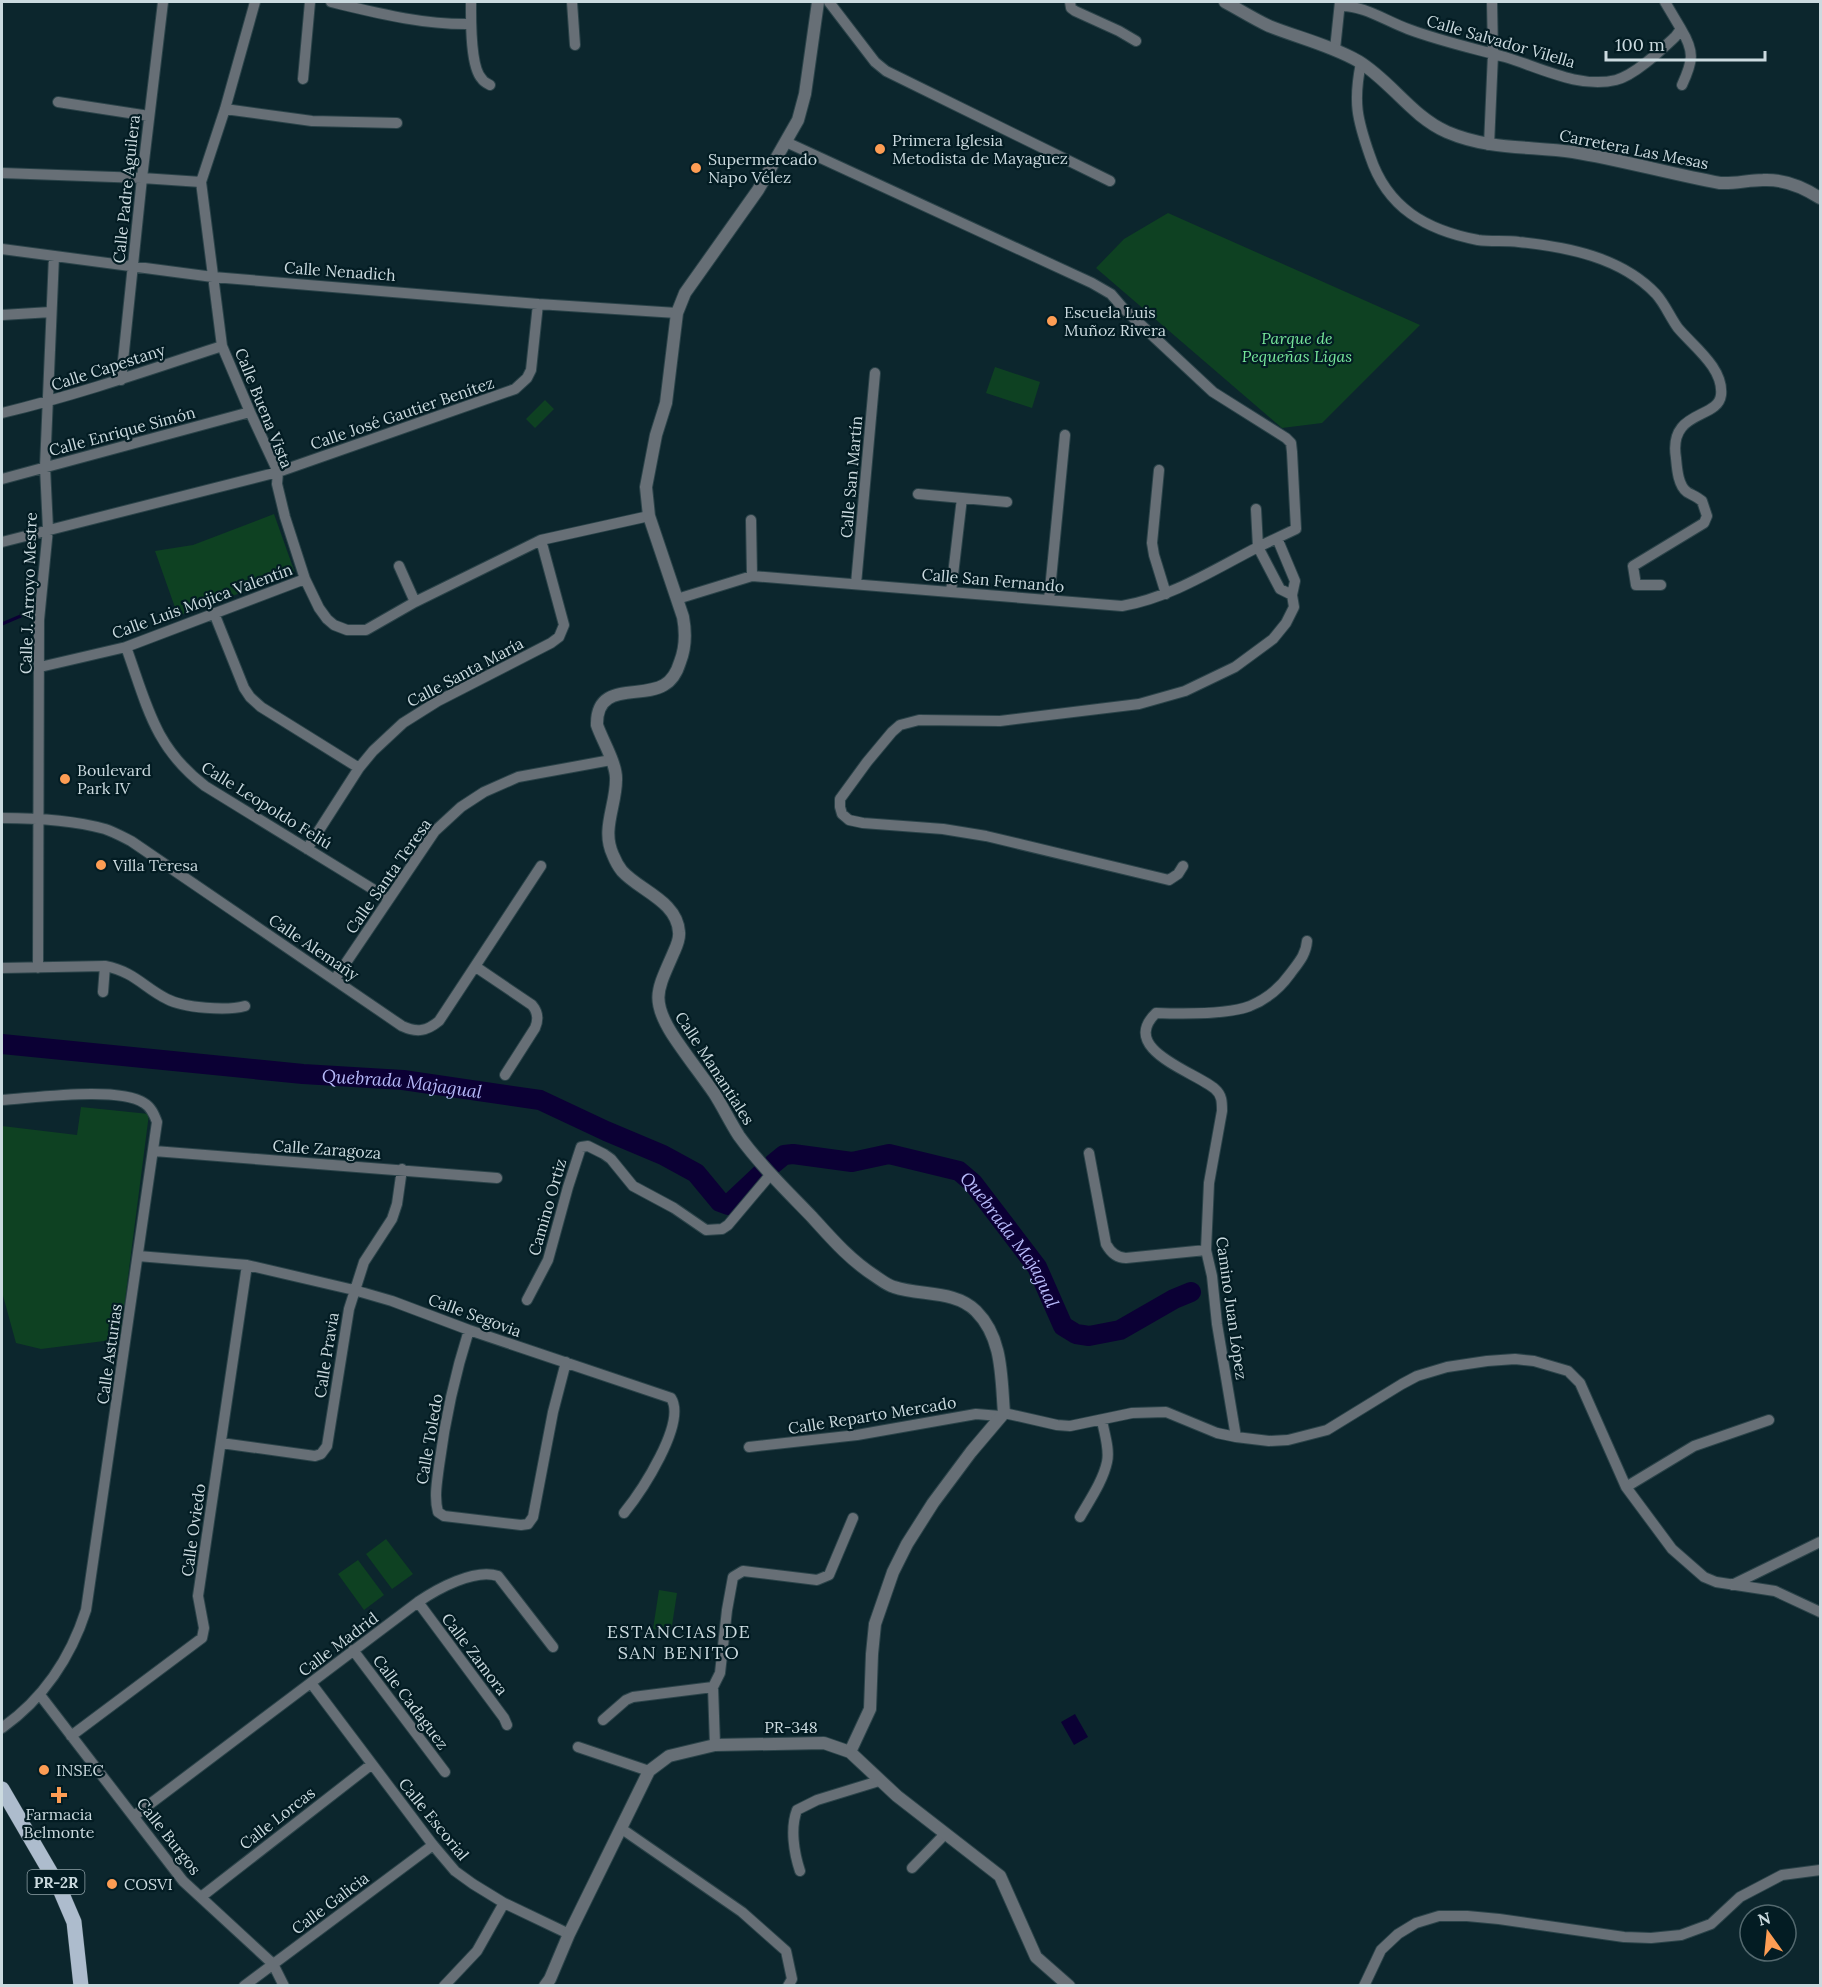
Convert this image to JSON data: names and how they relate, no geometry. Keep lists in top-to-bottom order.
{
  "streets": {
    "main road": ["PR-2R"],
    "street": [
      "Calle Salvador Vilella",
      "Carretera Las Mesas",
      "Calle Padre Aguilera",
      "Calle Nenadich",
      "Calle Capestany",
      "Calle Buena Vista",
      "Calle José Gautier Benítez",
      "Calle Enrique Simón",
      "Calle San Martín",
      "Calle San Fernando",
      "Calle J. Arroyo Mestre",
      "Calle Luis Mojica Valentín",
      "Calle Santa María",
      "Calle Leopoldo Feliú",
      "Calle Santa Teresa",
      "Calle Alemañy",
      "Calle Manantiales",
      "Calle Zaragoza",
      "Camino Ortiz",
      "Camino Juan López",
      "Calle Segovia",
      "Calle Asturias",
      "Calle Pravia",
      "Calle Reparto Mercado",
      "Calle Toledo",
      "Calle Oviedo",
      "Calle Madrid",
      "Calle Zamora",
      "Calle Cadaguez",
      "PR-348",
      "Calle Lorcas",
      "Calle Escorial",
      "Calle Burgos",
      "Calle Galicia"
    ]
  },
  "crossings": [
    ["Calle Padre Aguilera", "Calle Nenadich"],
    ["Calle Padre Aguilera", "Calle Capestany"],
    ["Calle Nenadich", "Calle Buena Vista"],
    ["Calle Nenadich", "Calle José Gautier Benítez"],
    ["Calle Nenadich", "Calle J. Arroyo Mestre"],
    ["Calle Nenadich", "Calle Manantiales"],
    ["Calle Capestany", "Calle Buena Vista"],
    ["Calle Capestany", "Calle J. Arroyo Mestre"],
    ["Calle Buena Vista", "Calle José Gautier Benítez"],
    ["Calle Buena Vista", "Calle Enrique Simón"],
    ["Calle Buena Vista", "Calle Luis Mojica Valentín"],
    ["Calle Buena Vista", "Calle Santa María"],
    ["Calle Buena Vista", "Calle Manantiales"],
    ["Calle José Gautier Benítez", "Calle J. Arroyo Mestre"],
    ["Calle Enrique Simón", "Calle J. Arroyo Mestre"],
    ["Calle San Martín", "Calle San Fernando"],
    ["Calle San Fernando", "Calle Manantiales"],
    ["Calle J. Arroyo Mestre", "Calle Luis Mojica Valentín"],
    ["Calle J. Arroyo Mestre", "Calle Alemañy"],
    ["Calle Luis Mojica Valentín", "Calle Leopoldo Feliú"],
    ["Calle Santa María", "Calle Leopoldo Feliú"],
    ["Calle Leopoldo Feliú", "Calle Santa Teresa"],
    ["Calle Santa Teresa", "Calle Alemañy"],
    ["Calle Santa Teresa", "Calle Manantiales"],
    ["Calle Manantiales", "Camino Ortiz"],
    ["Calle Manantiales", "Calle Reparto Mercado"],
    ["Calle Zaragoza", "Calle Asturias"],
    ["Calle Zaragoza", "Calle Pravia"],
    ["Camino Juan López", "Calle Reparto Mercado"],
    ["Calle Segovia", "Calle Asturias"],
    ["Calle Segovia", "Calle Pravia"],
    ["Calle Segovia", "Calle Toledo"],
    ["Calle Segovia", "Calle Oviedo"],
    ["Calle Asturias", "Calle Burgos"],
    ["Calle Pravia", "Calle Oviedo"],
    ["Calle Oviedo", "Calle Burgos"],
    ["Calle Madrid", "Calle Zamora"],
    ["Calle Madrid", "Calle Cadaguez"],
    ["Calle Madrid", "Calle Escorial"],
    ["Calle Madrid", "Calle Burgos"],
    ["Calle Lorcas", "Calle Escorial"],
    ["Calle Lorcas", "Calle Burgos"],
    ["Calle Escorial", "Calle Galicia"],
    ["Calle Burgos", "Calle Galicia"]
  ],
  "districts": ["ESTANCIAS DE SAN BENITO"],
  "water": ["Quebrada Majagual"],
  "parks": ["Parque de Pequeñas Ligas"],
  "places": {
    "other": [
      "Primera Iglesia Metodista de Mayaguez",
      "Supermercado Napo Vélez",
      "Escuela Luis Muñoz Rivera",
      "Boulevard Park IV",
      "Villa Teresa",
      "INSEC",
      "COSVI"
    ],
    "health": ["Farmacia Belmonte"]
  },
  "scale_bar": "100 m",
  "north": "top"
}
